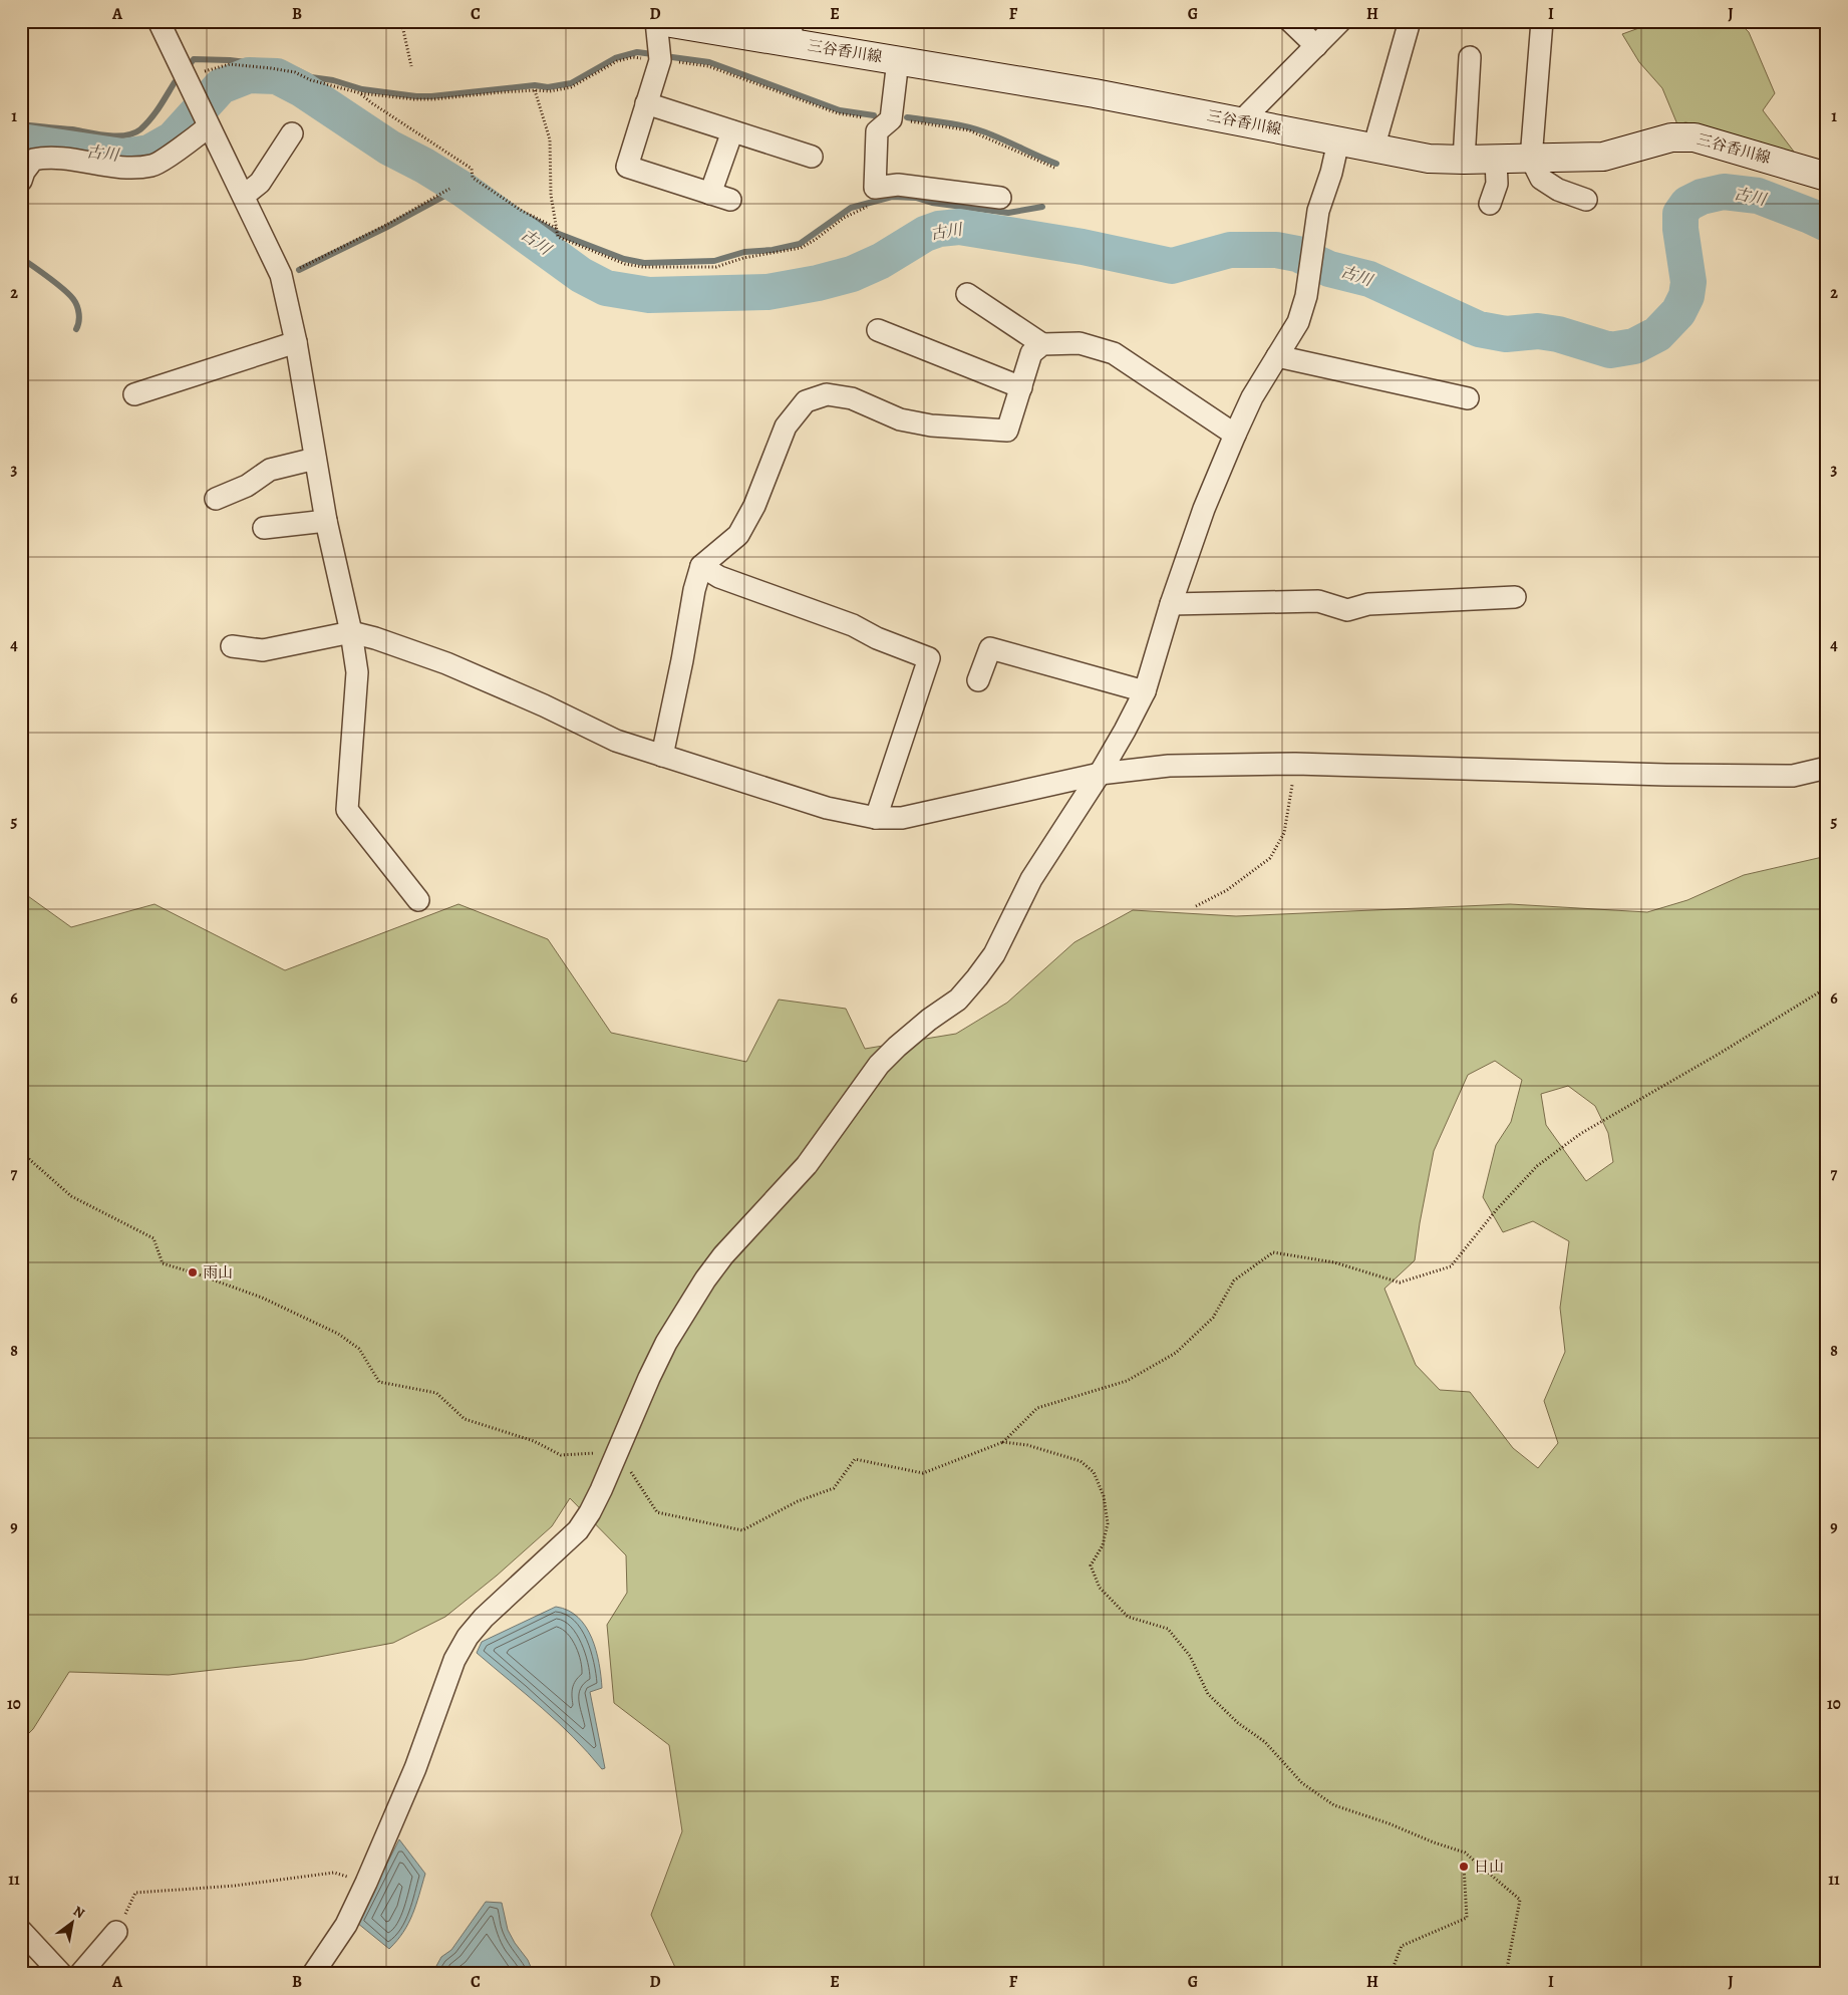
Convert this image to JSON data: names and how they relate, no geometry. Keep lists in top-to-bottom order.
{
  "streets": {
    "main road": ["三谷香川線"]
  },
  "water": ["古川"],
  "places": ["雨山", "日山"],
  "north": "top right",
  "grid": {
    "columns": [
      "A",
      "B",
      "C",
      "D",
      "E",
      "F",
      "G",
      "H",
      "I",
      "J"
    ],
    "rows": [
      "1",
      "2",
      "3",
      "4",
      "5",
      "6",
      "7",
      "8",
      "9",
      "10",
      "11"
    ]
  }
}
